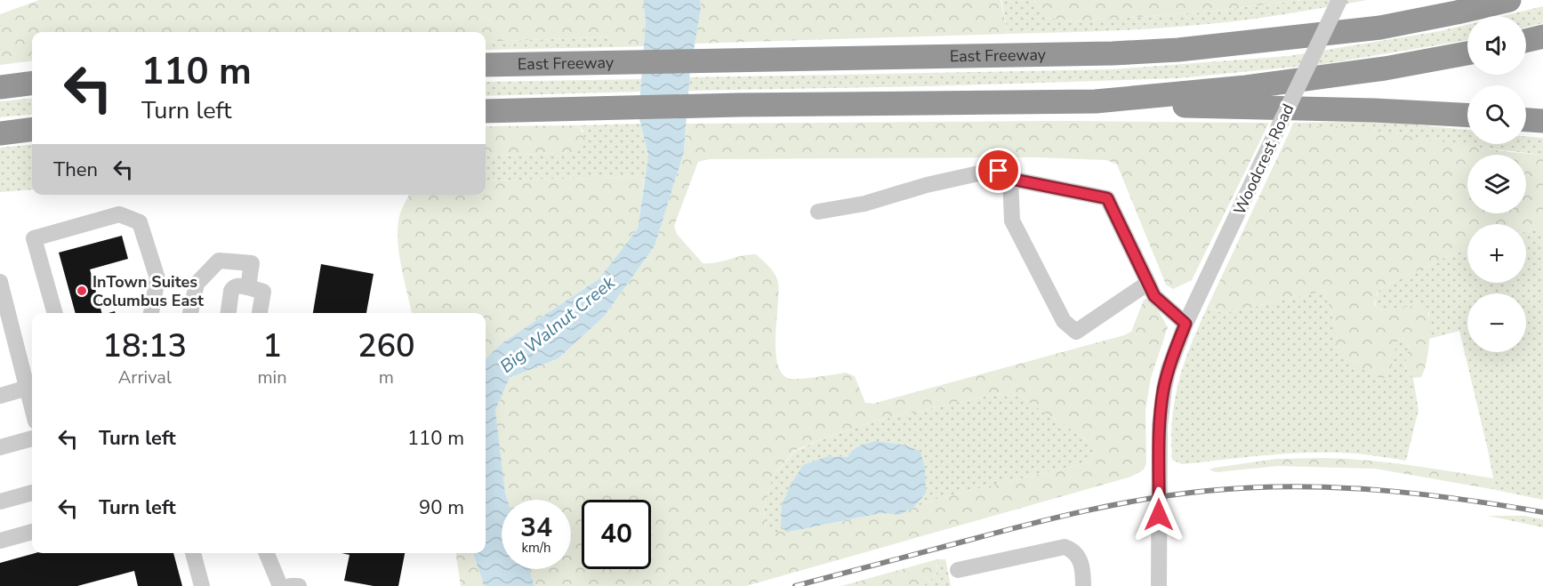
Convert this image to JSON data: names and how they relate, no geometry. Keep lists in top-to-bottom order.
{
  "streets": {
    "highway": ["East Freeway"],
    "street": ["Woodcrest Road"]
  },
  "water": ["Big Walnut Creek"],
  "places": ["InTown Suites Columbus East"],
  "page": {
    "map_buttons": ["+", "−"],
    "turn": ["110 m", "Turn left"],
    "then": "Then",
    "eta": [
      "18:13",
      "Arrival",
      "1",
      "min",
      "260",
      "m"
    ],
    "list": [
      {
        "name": "Turn left",
        "value": "110 m"
      },
      {
        "name": "Turn left",
        "value": "90 m"
      }
    ],
    "speed": "34 km/h",
    "limit": "40"
  }
}
